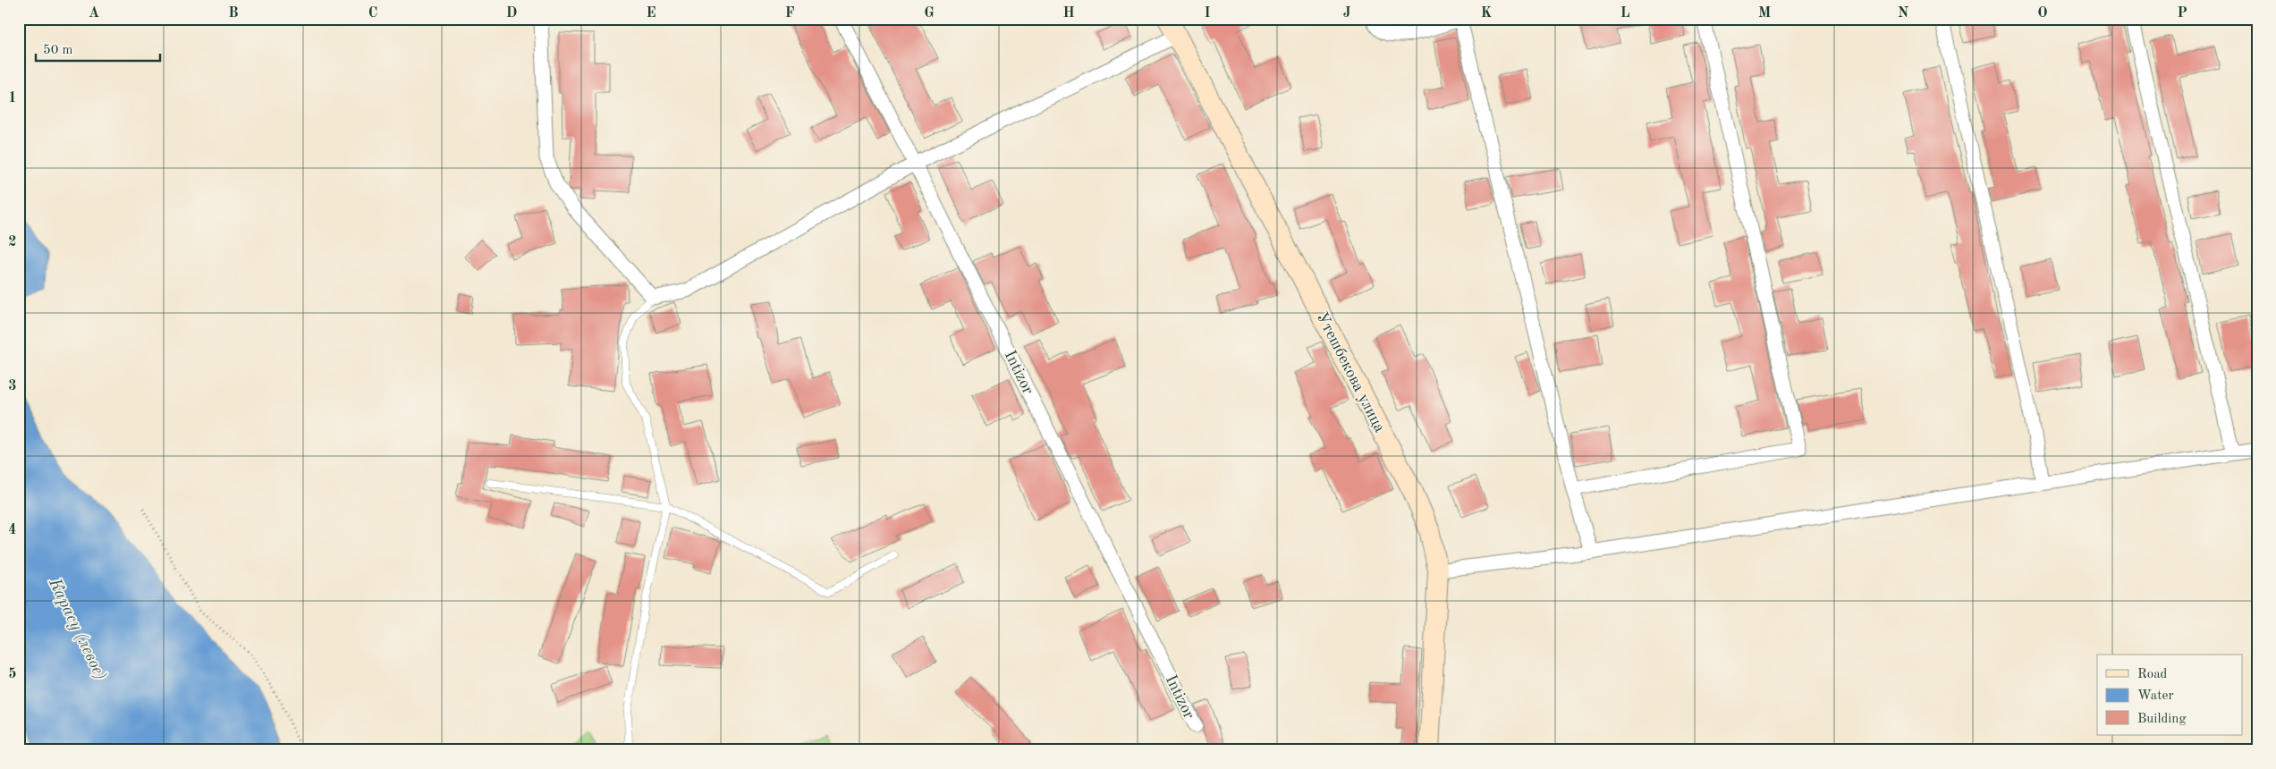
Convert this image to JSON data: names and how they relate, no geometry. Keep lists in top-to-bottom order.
{
  "streets": {
    "main road": ["Утешбекова улица"],
    "street": ["Intizor"]
  },
  "water": ["Карасу (левое)"],
  "legend": ["Road", "Water", "Building"],
  "scale_bar": "50 m",
  "grid": {
    "columns": [
      "A",
      "B",
      "C",
      "D",
      "E",
      "F",
      "G",
      "H",
      "I",
      "J",
      "K",
      "L",
      "M",
      "N",
      "O",
      "P"
    ],
    "rows": [
      "1",
      "2",
      "3",
      "4",
      "5"
    ]
  }
}
